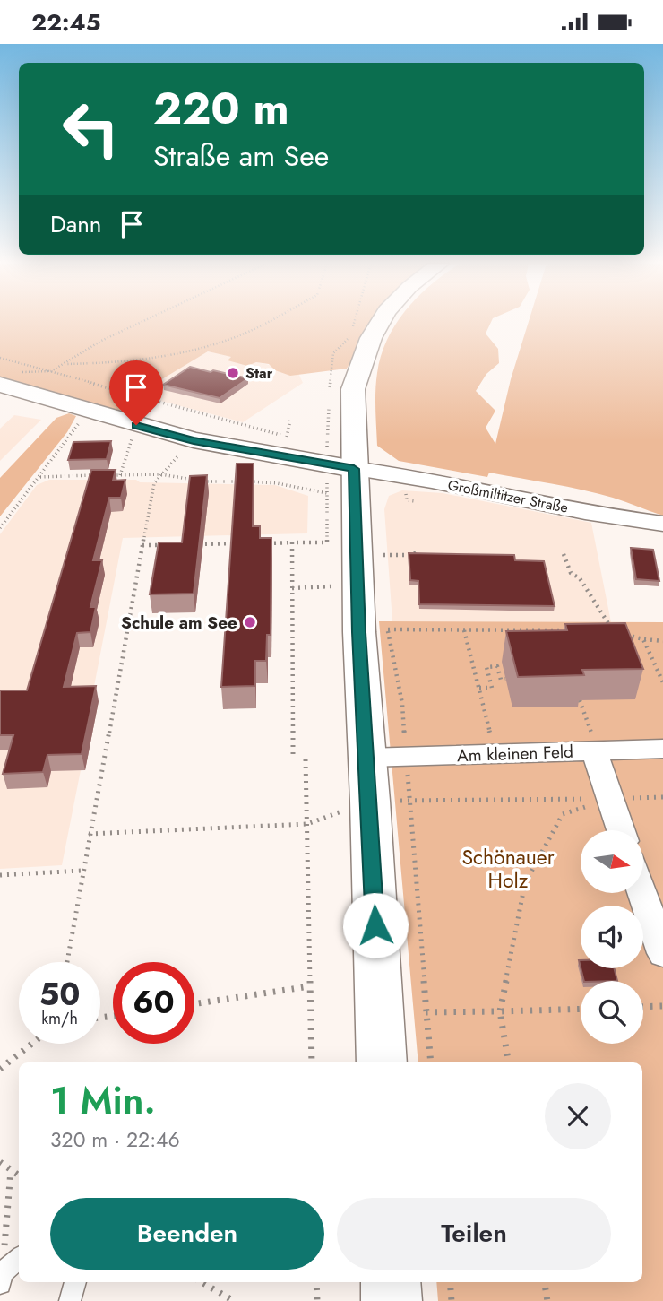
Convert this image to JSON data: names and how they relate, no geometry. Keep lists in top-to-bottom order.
{
  "streets": {
    "street": ["Großmiltitzer Straße", "Am kleinen Feld"]
  },
  "parks": ["Schönauer Holz"],
  "places": ["Star", "Schule am See"],
  "north": "right",
  "page": {
    "status": "22:45",
    "turn": ["220 m", "Straße am See"],
    "then": "Dann",
    "speed": "50 km/h",
    "limit": "60",
    "heading": ["1 Min.", "320 m · 22:46"],
    "buttons": ["Beenden", "Teilen"]
  }
}
